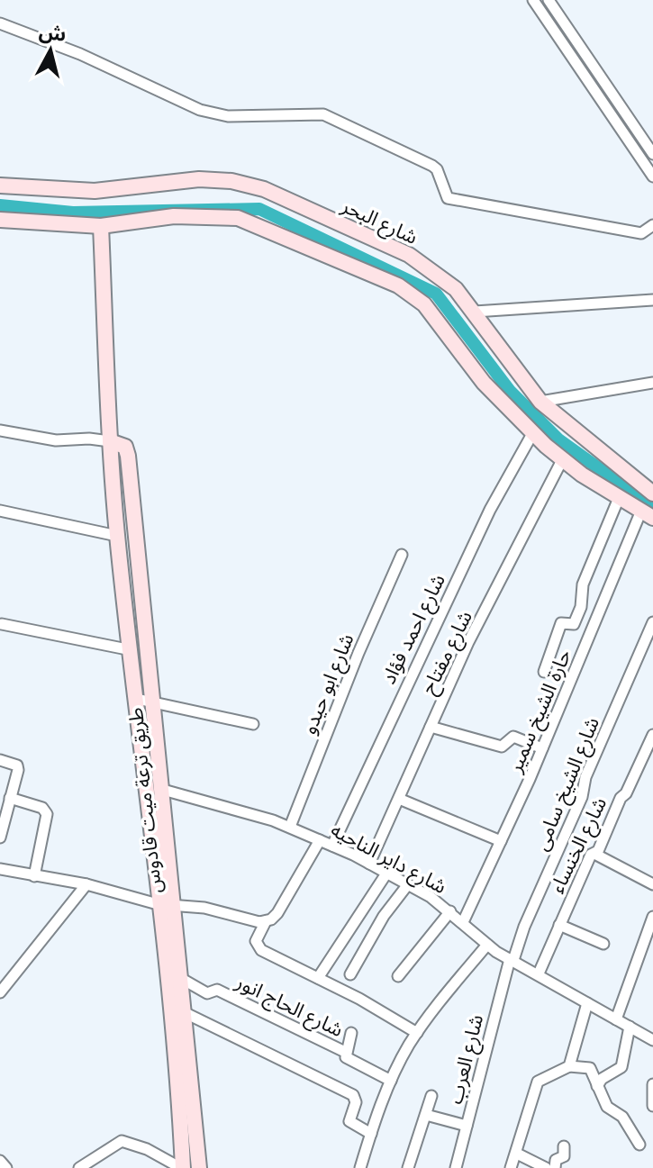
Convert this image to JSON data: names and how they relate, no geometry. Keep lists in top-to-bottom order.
{
  "streets": {
    "street": [
      "شارع البحر",
      "شارع احمد فؤاد",
      "شارع مفتاح",
      "شارع ابو حيدو",
      "حارة الشيخ سمير",
      "شارع الشيخ سامى",
      "طريق ترعة ميت قادوس",
      "شارع الخنساء",
      "شارع داير الناحيه",
      "شارع الحاج انور",
      "شارع العرب"
    ]
  },
  "crossings": [
    ["شارع احمد فؤاد", "شارع داير الناحيه"],
    ["شارع مفتاح", "شارع داير الناحيه"],
    ["شارع ابو حيدو", "شارع داير الناحيه"],
    ["حارة الشيخ سمير", "شارع داير الناحيه"],
    ["شارع الشيخ سامى", "شارع داير الناحيه"],
    ["شارع الشيخ سامى", "شارع العرب"],
    ["طريق ترعة ميت قادوس", "شارع داير الناحيه"],
    ["طريق ترعة ميت قادوس", "شارع الحاج انور"],
    ["شارع الخنساء", "شارع داير الناحيه"],
    ["شارع داير الناحيه", "شارع العرب"]
  ],
  "north": "top"
}
